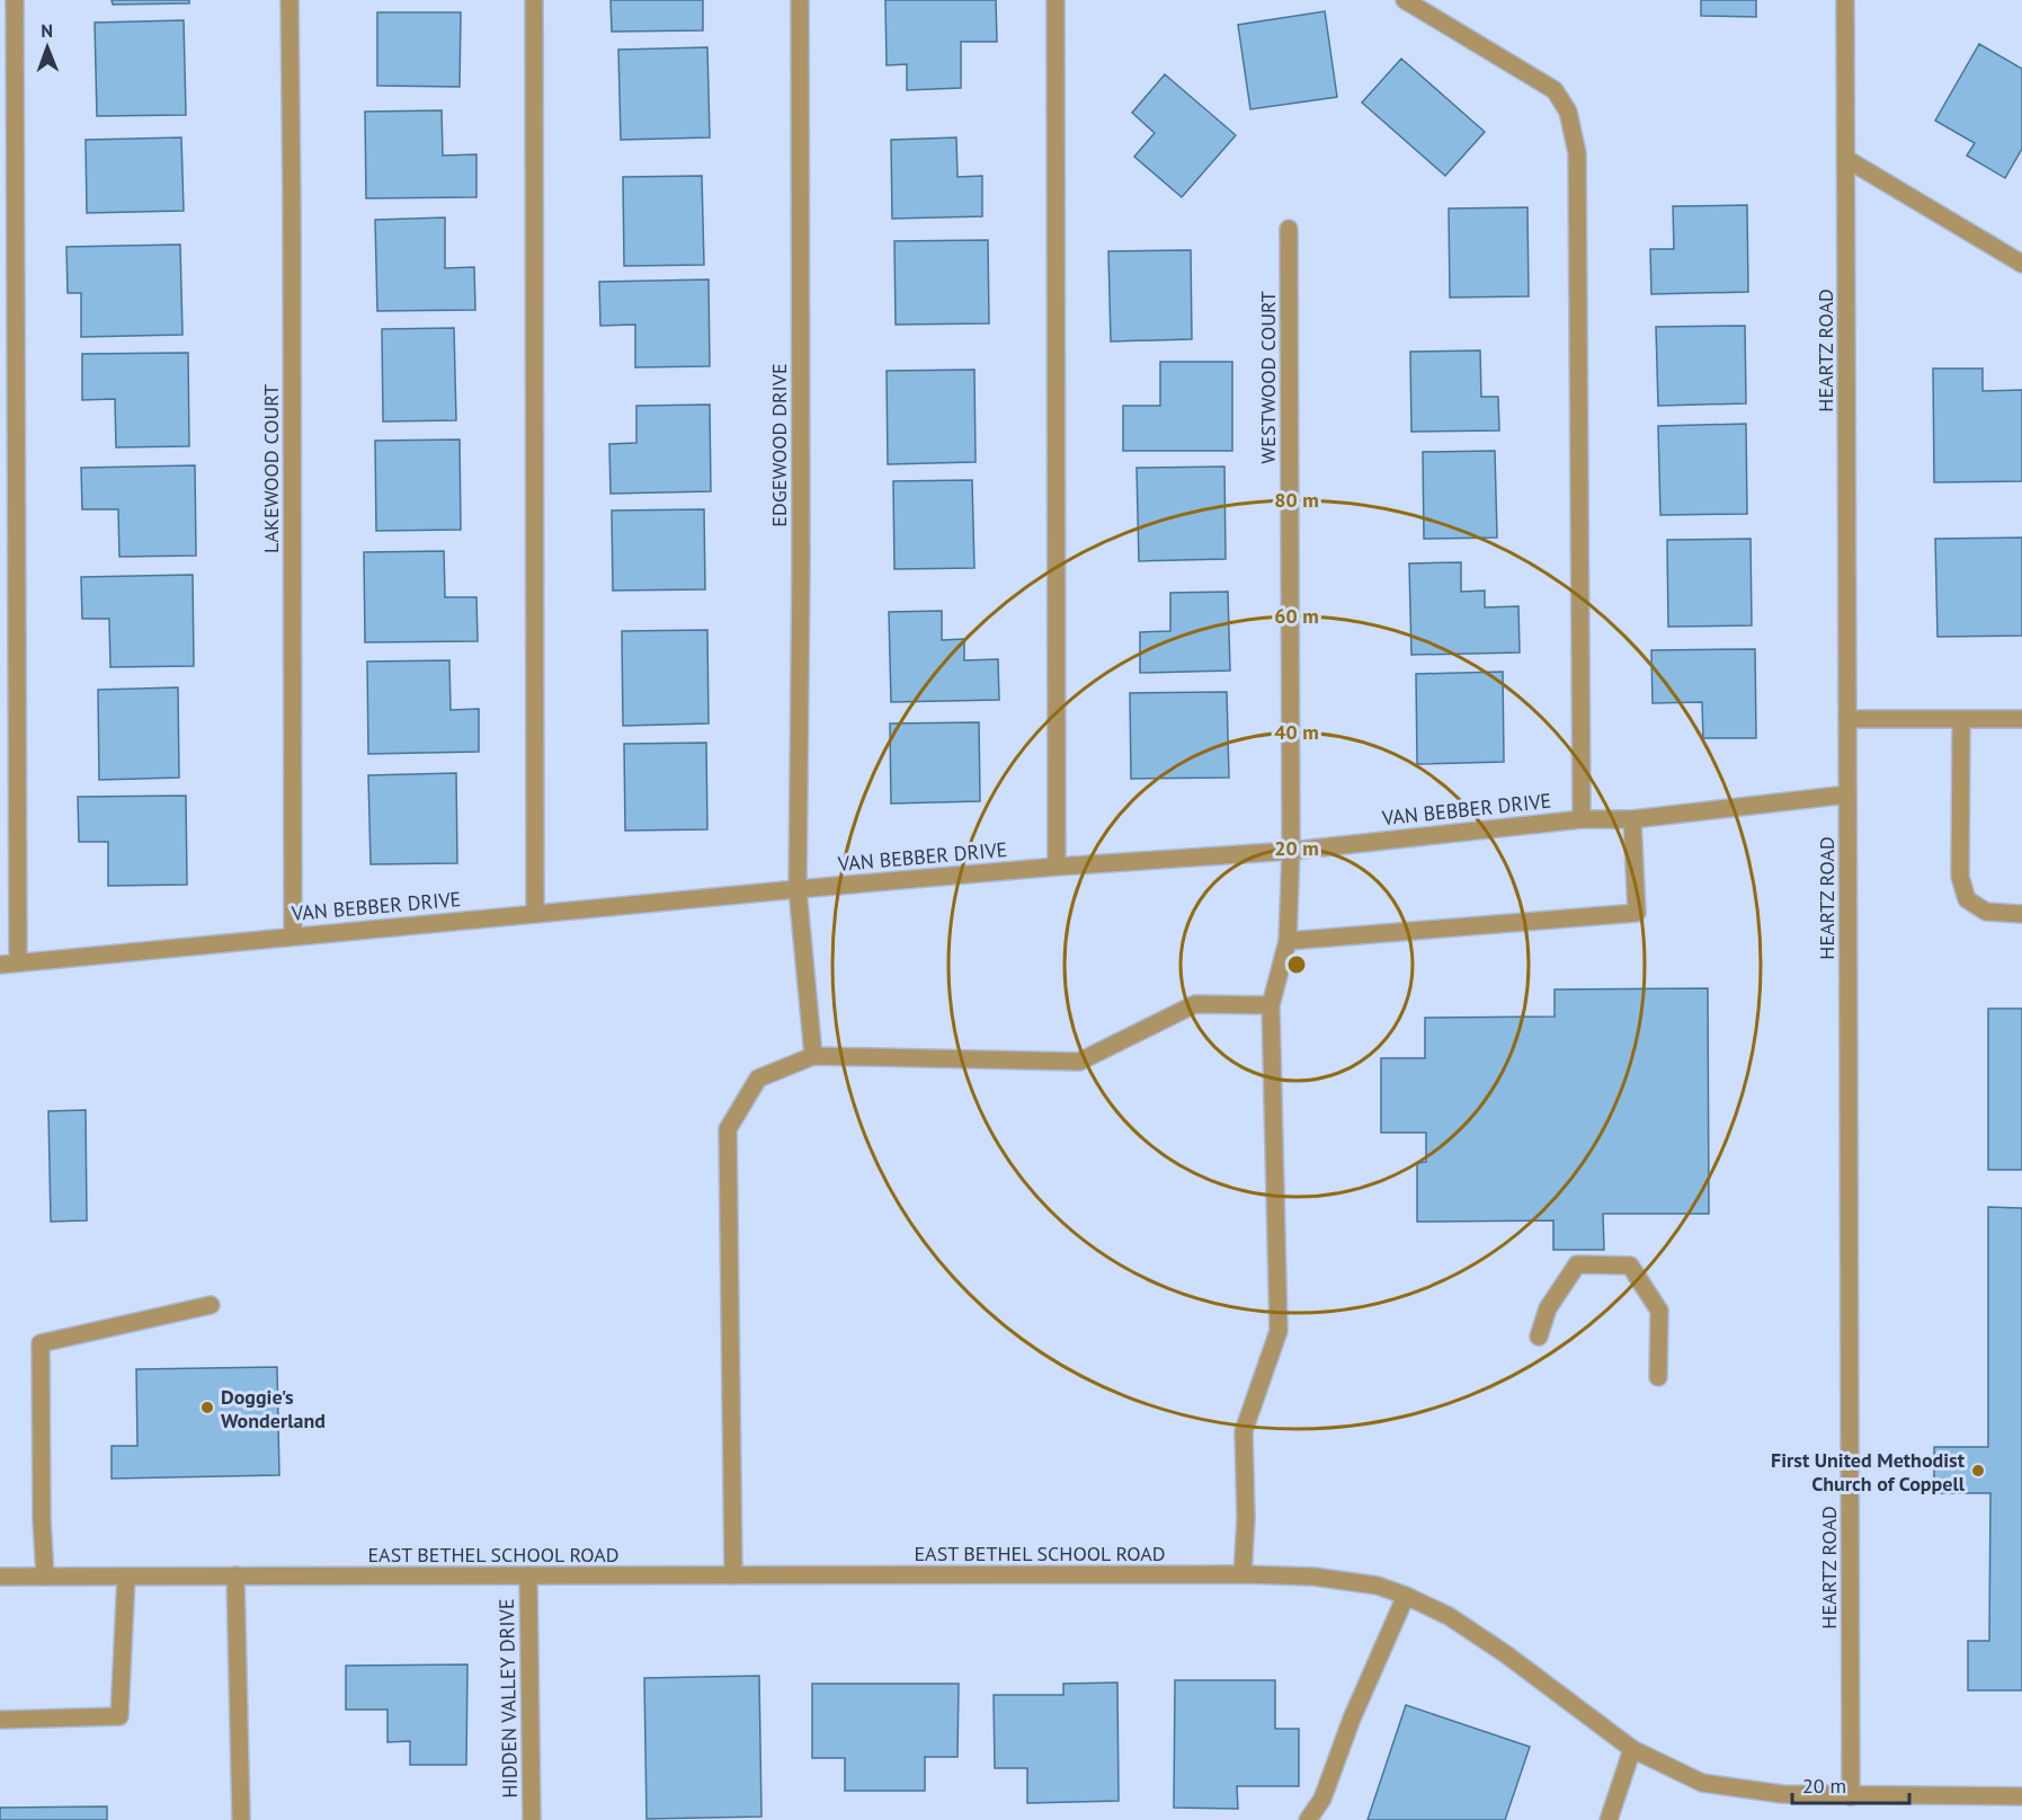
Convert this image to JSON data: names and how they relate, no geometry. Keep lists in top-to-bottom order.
{
  "streets": {
    "street": [
      "HEARTZ ROAD",
      "WESTWOOD COURT",
      "EDGEWOOD DRIVE",
      "LAKEWOOD COURT",
      "VAN BEBBER DRIVE",
      "EAST BETHEL SCHOOL ROAD",
      "HIDDEN VALLEY DRIVE"
    ]
  },
  "crossings": [
    ["HEARTZ ROAD", "VAN BEBBER DRIVE"],
    ["HEARTZ ROAD", "EAST BETHEL SCHOOL ROAD"],
    ["WESTWOOD COURT", "VAN BEBBER DRIVE"],
    ["WESTWOOD COURT", "EAST BETHEL SCHOOL ROAD"],
    ["EDGEWOOD DRIVE", "VAN BEBBER DRIVE"],
    ["LAKEWOOD COURT", "VAN BEBBER DRIVE"],
    ["EAST BETHEL SCHOOL ROAD", "HIDDEN VALLEY DRIVE"]
  ],
  "places": ["Doggie's Wonderland", "First United Methodist Church of Coppell"],
  "scale_bar": "20 m",
  "north": "top",
  "rings": [
    "80 m",
    "60 m",
    "40 m",
    "20 m"
  ]
}
